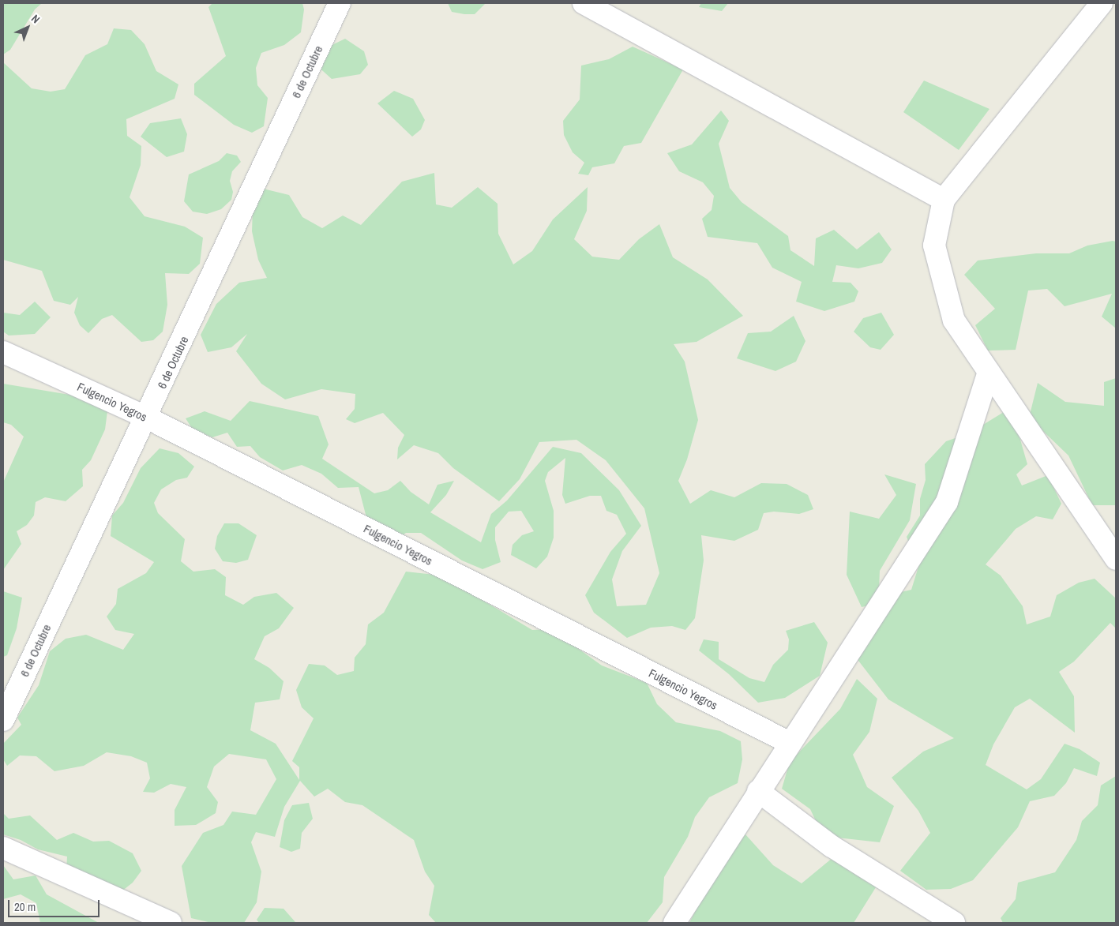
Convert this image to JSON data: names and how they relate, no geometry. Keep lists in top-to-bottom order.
{
  "streets": {
    "street": ["6 de Octubre", "Fulgencio Yegros"]
  },
  "crossings": [
    ["6 de Octubre", "Fulgencio Yegros"]
  ],
  "scale_bar": "20 m",
  "north": "top right"
}
